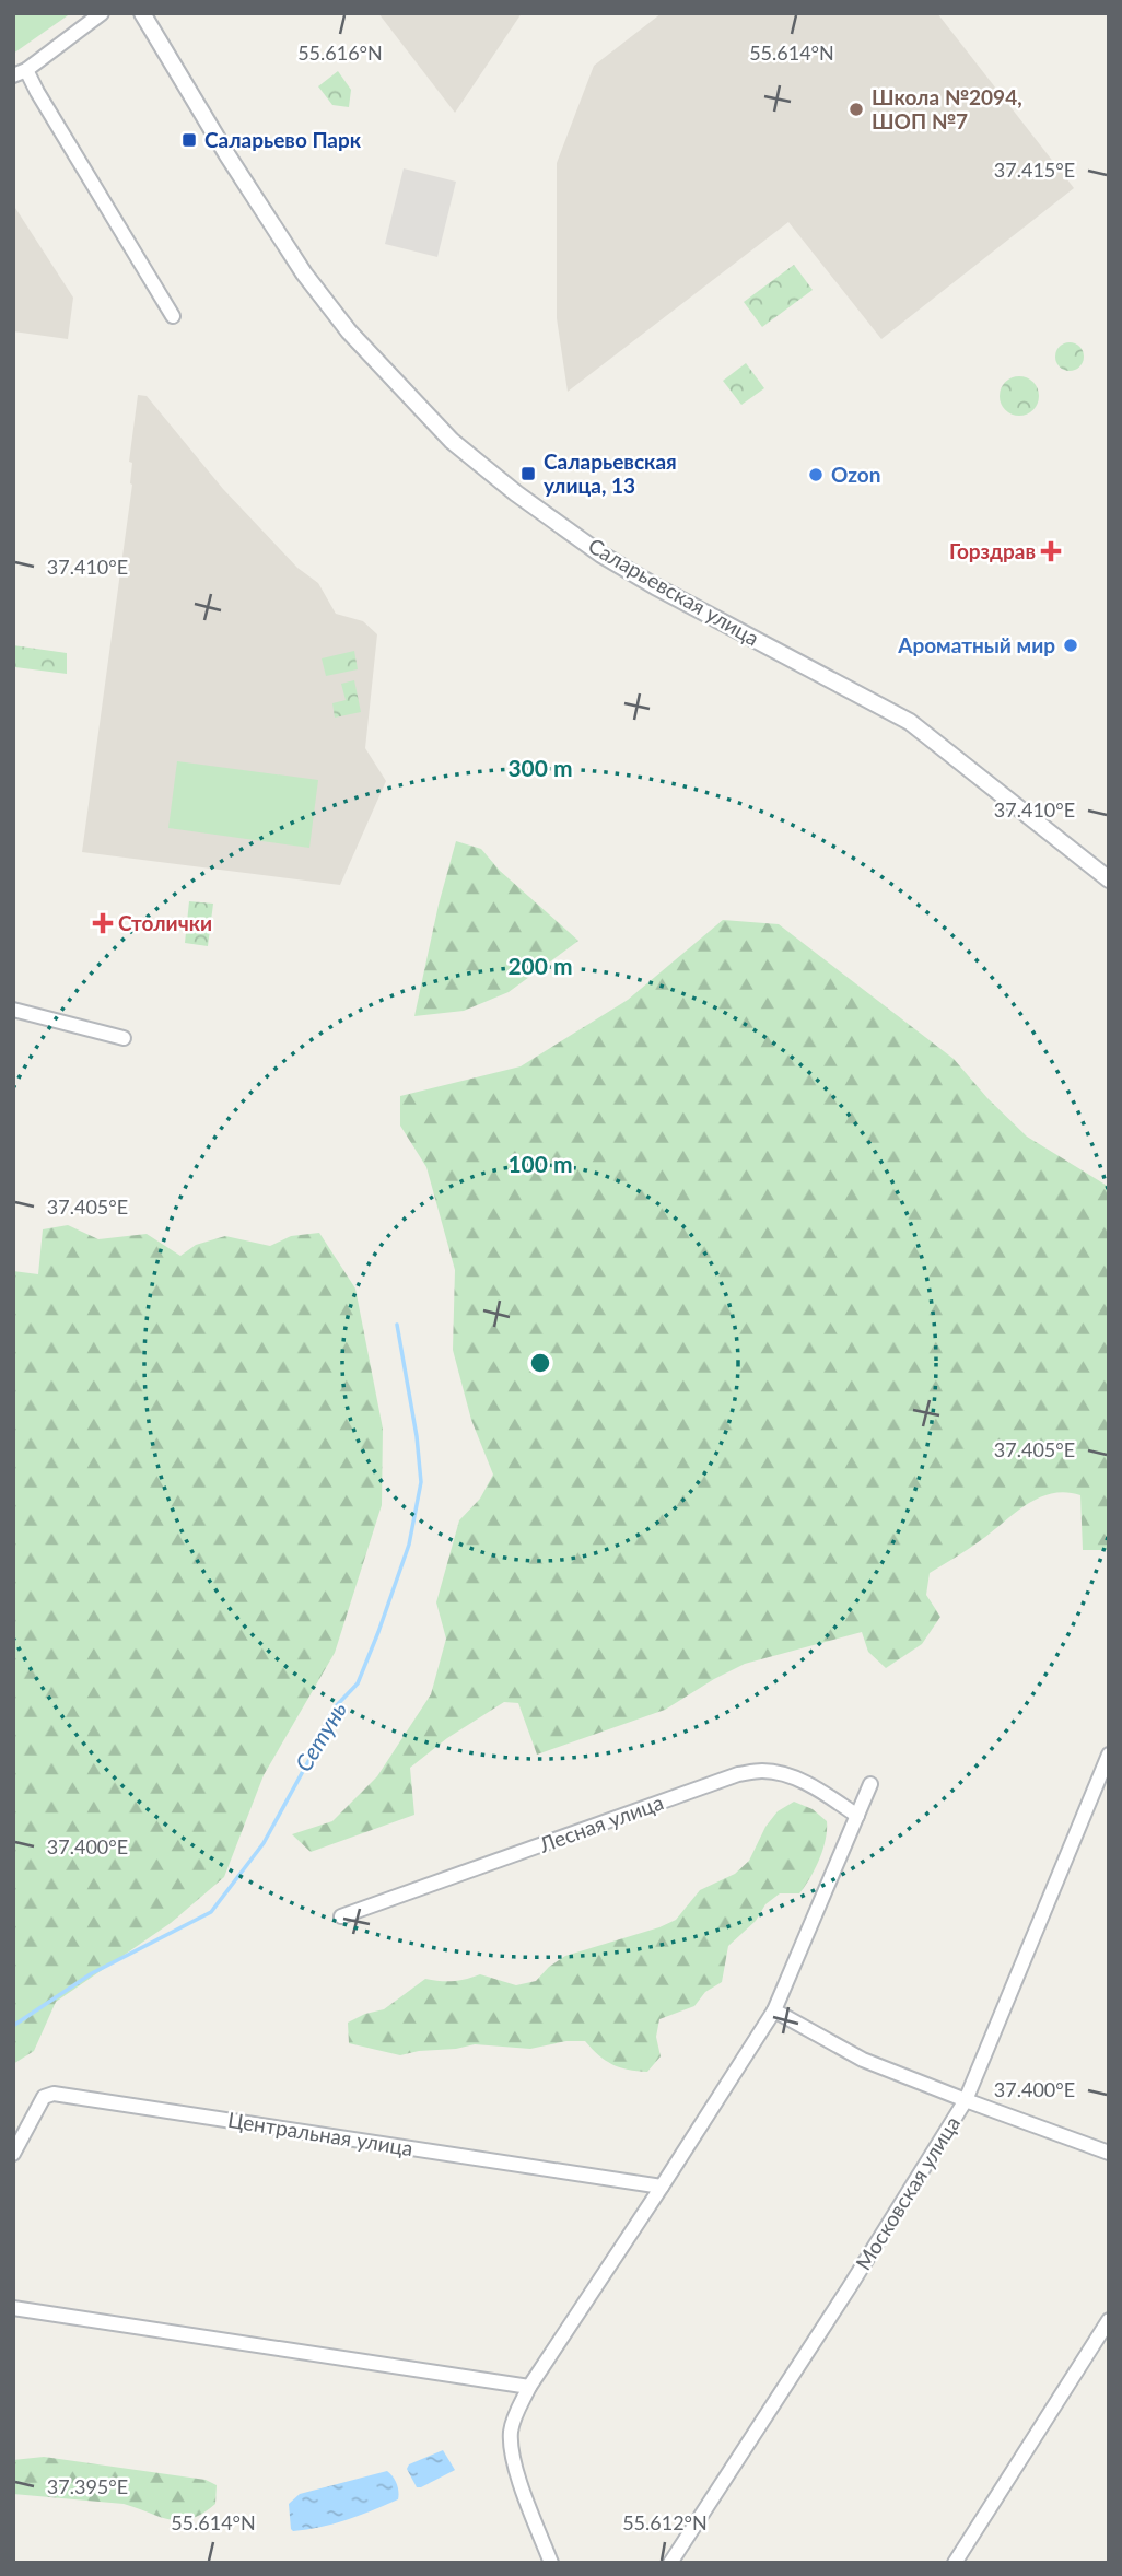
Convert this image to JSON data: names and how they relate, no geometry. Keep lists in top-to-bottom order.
{
  "streets": {
    "street": [
      "Саларьевская улица",
      "Лесная улица",
      "Центральная улица",
      "Московская улица"
    ]
  },
  "water": ["Сетунь"],
  "places": {
    "other": ["Школа №2094, ШОП №7", "Ozon", "Ароматный мир"],
    "transit": ["Саларьево Парк", "Саларьевская улица, 13"],
    "health": ["Горздрав", "Столички"]
  },
  "coordinates": [
    "55.616°N",
    "55.614°N",
    "37.415°E",
    "37.410°E",
    "37.405°E",
    "37.400°E",
    "37.395°E",
    "55.612°N"
  ],
  "rings": ["300 m", "200 m", "100 m"]
}
